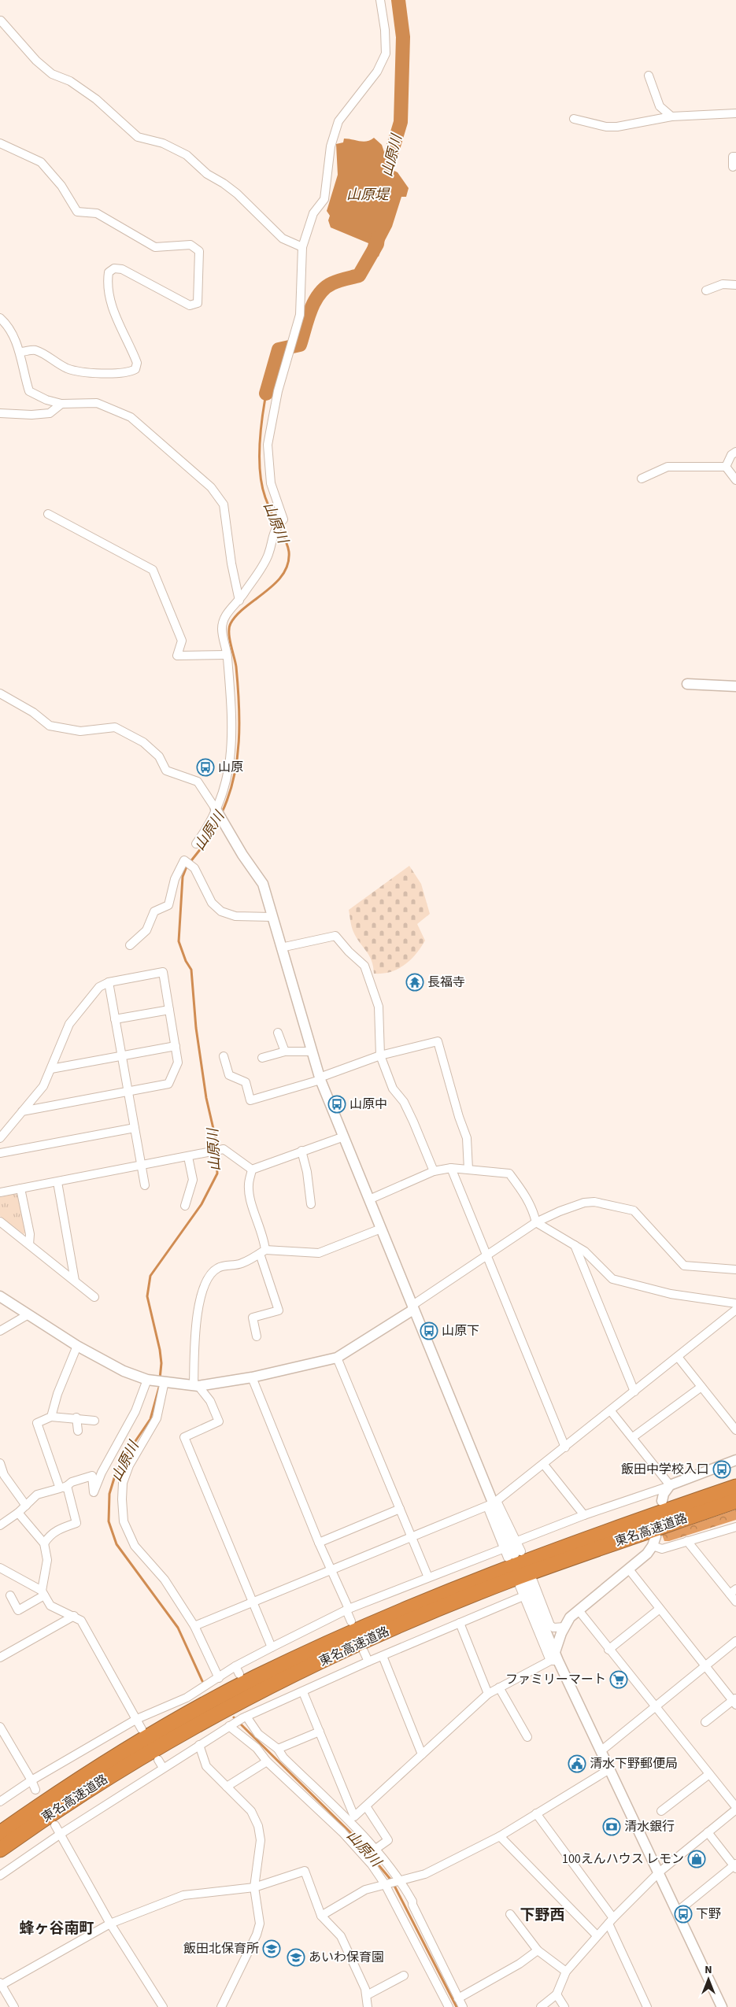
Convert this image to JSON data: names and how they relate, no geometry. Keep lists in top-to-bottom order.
{
  "streets": {
    "highway": ["東名高速道路"]
  },
  "districts": ["下野西", "蜂ヶ谷南町"],
  "water": ["山原川", "山原堤"],
  "places": {
    "bus stop": [
      "山原",
      "山原中",
      "山原下",
      "飯田中学校入口",
      "下野"
    ],
    "temple": ["長福寺"],
    "supermarket": ["ファミリーマート"],
    "public building": ["清水下野郵便局"],
    "bank": ["清水銀行"],
    "shop": ["100えんハウス レモン"],
    "school or university": ["飯田北保育所", "あいわ保育園"]
  },
  "north": "top"
}
